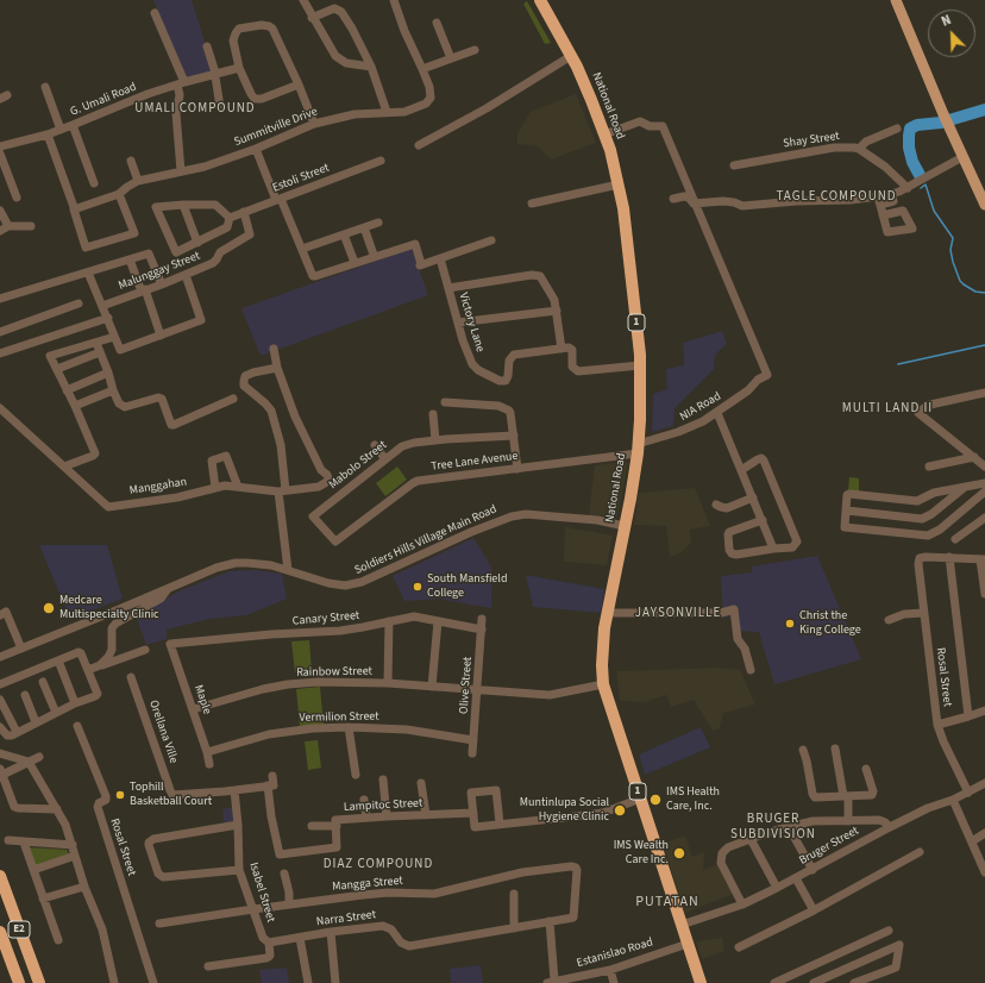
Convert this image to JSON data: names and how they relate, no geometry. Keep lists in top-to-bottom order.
{
  "streets": {
    "highway": ["National Road", "1", "E2"],
    "street": [
      "G. Umali Road",
      "Summitville Drive",
      "Shay Street",
      "Estoli Street",
      "Malunggay Street",
      "Victory Lane",
      "NIA Road",
      "Tree Lane Avenue",
      "Mabolo Street",
      "Manggahan",
      "Soldiers Hills Village Main Road",
      "Canary Street",
      "Rainbow Street",
      "Rosal Street",
      "Olive Street",
      "Maple",
      "Vermilion Street",
      "Orellana Ville",
      "Lampitoc Street",
      "Bruger Street",
      "Mangga Street",
      "Isabel Street",
      "Narra Street",
      "Estanislao Road"
    ]
  },
  "crossings": [
    ["National Road", "NIA Road"],
    ["National Road", "Tree Lane Avenue"],
    ["National Road", "Soldiers Hills Village Main Road"],
    ["National Road", "Rainbow Street"],
    ["National Road", "Bruger Street"],
    ["National Road", "Estanislao Road"],
    ["Estoli Street", "Malunggay Street"],
    ["NIA Road", "Tree Lane Avenue"],
    ["Tree Lane Avenue", "Mabolo Street"],
    ["Canary Street", "Olive Street"],
    ["Canary Street", "Maple"],
    ["Rainbow Street", "Olive Street"],
    ["Rainbow Street", "Maple"],
    ["Rosal Street", "Bruger Street"],
    ["Olive Street", "Vermilion Street"],
    ["Maple", "Vermilion Street"],
    ["Orellana Ville", "Isabel Street"],
    ["Mangga Street", "Isabel Street"],
    ["Mangga Street", "Narra Street"],
    ["Isabel Street", "Narra Street"]
  ],
  "districts": [
    "UMALI COMPOUND",
    "TAGLE COMPOUND",
    "MULTI LAND II",
    "JAYSONVILLE",
    "BRUGER SUBDIVISION",
    "DIAZ COMPOUND",
    "PUTATAN"
  ],
  "places": [
    "South Mansfield College",
    "Medcare Multispecialty Clinic",
    "Christ the King College",
    "Tophill Basketball Court",
    "IMS Health Care, Inc.",
    "Muntinlupa Social Hygiene Clinic",
    "IMS Wealth Care Inc."
  ],
  "north": "top left"
}
